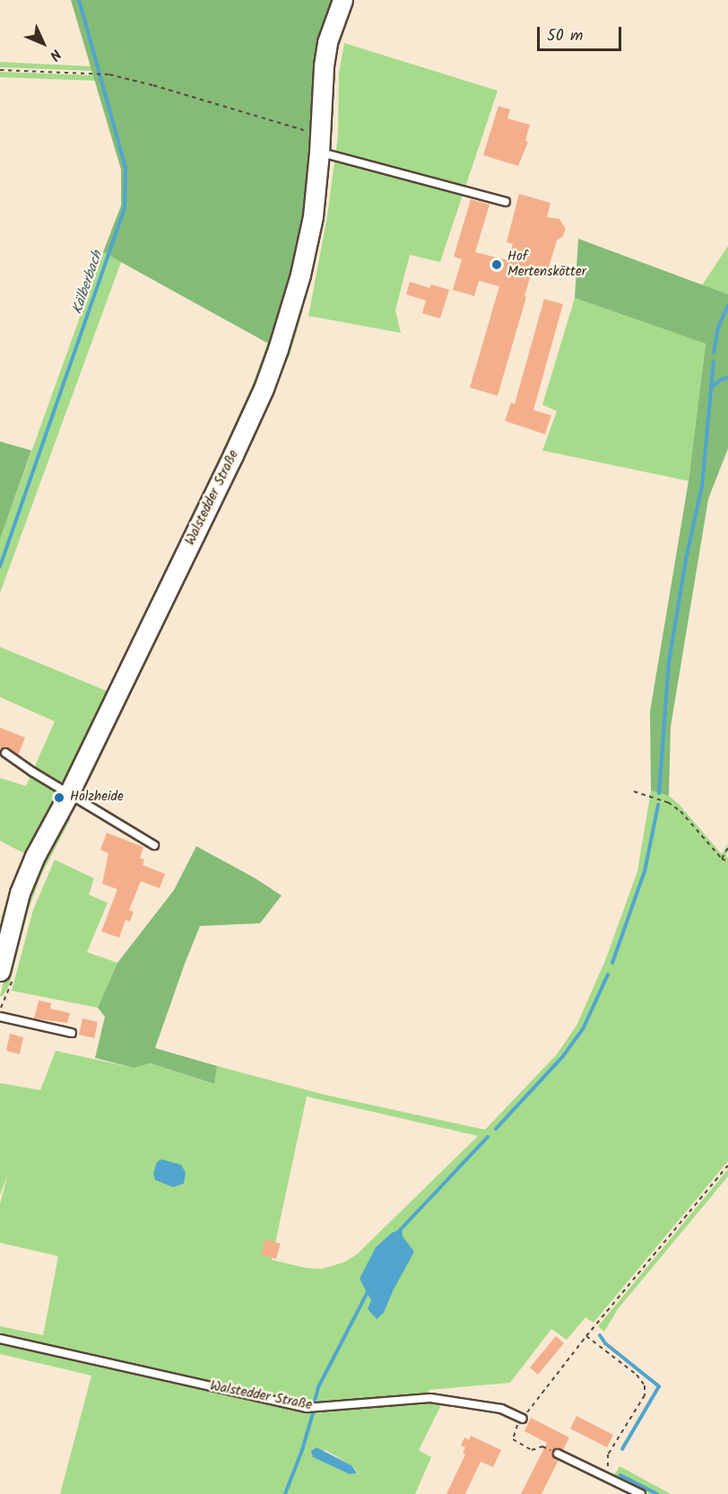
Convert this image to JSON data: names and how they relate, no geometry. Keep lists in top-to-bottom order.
{
  "streets": {
    "main road": ["Walstedder Straße"]
  },
  "water": ["Kälberbach"],
  "places": ["Hof Mertenskötter", "Holzheide"],
  "scale_bar": "50 m",
  "north": "bottom right"
}
